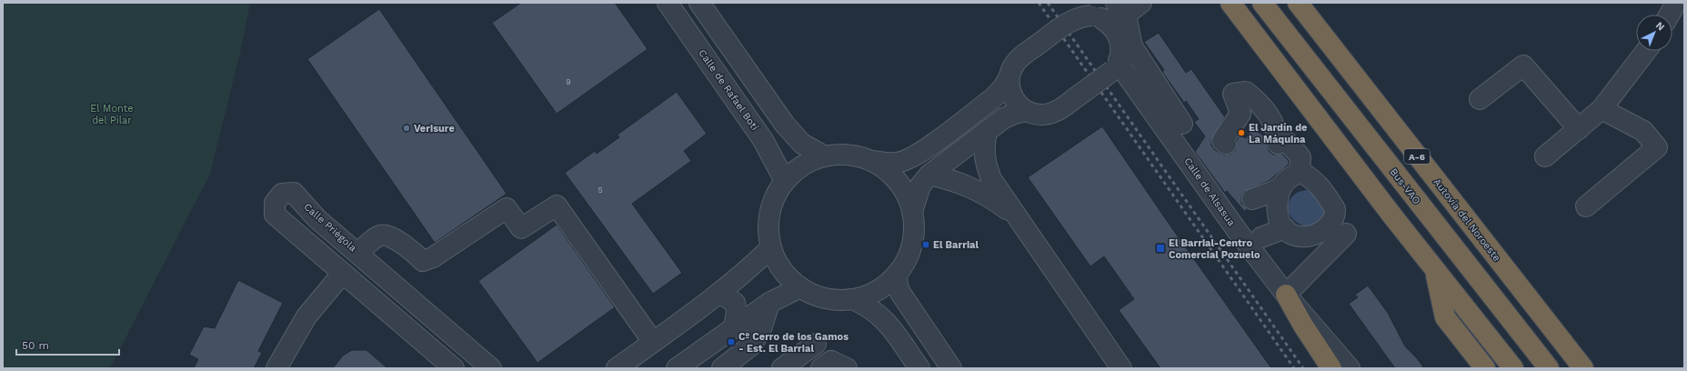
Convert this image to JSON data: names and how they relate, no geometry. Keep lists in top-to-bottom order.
{
  "streets": {
    "highway": ["A-6", "Bus-VAO", "Autovía del Noroeste"],
    "street": ["Calle de Rafael Botí", "Calle de Alsasua", "Calle Priégola"]
  },
  "parks": ["El Monte del Pilar"],
  "places": {
    "other": ["Verisure", "El Jardín de La Máquina"],
    "transit": ["El Barrial", "El Barrial-Centro Comercial Pozuelo", "Cº Cerro de los Gamos - Est. El Barrial"]
  },
  "house_numbers": ["9", "5"],
  "scale_bar": "50 m",
  "north": "top right"
}
